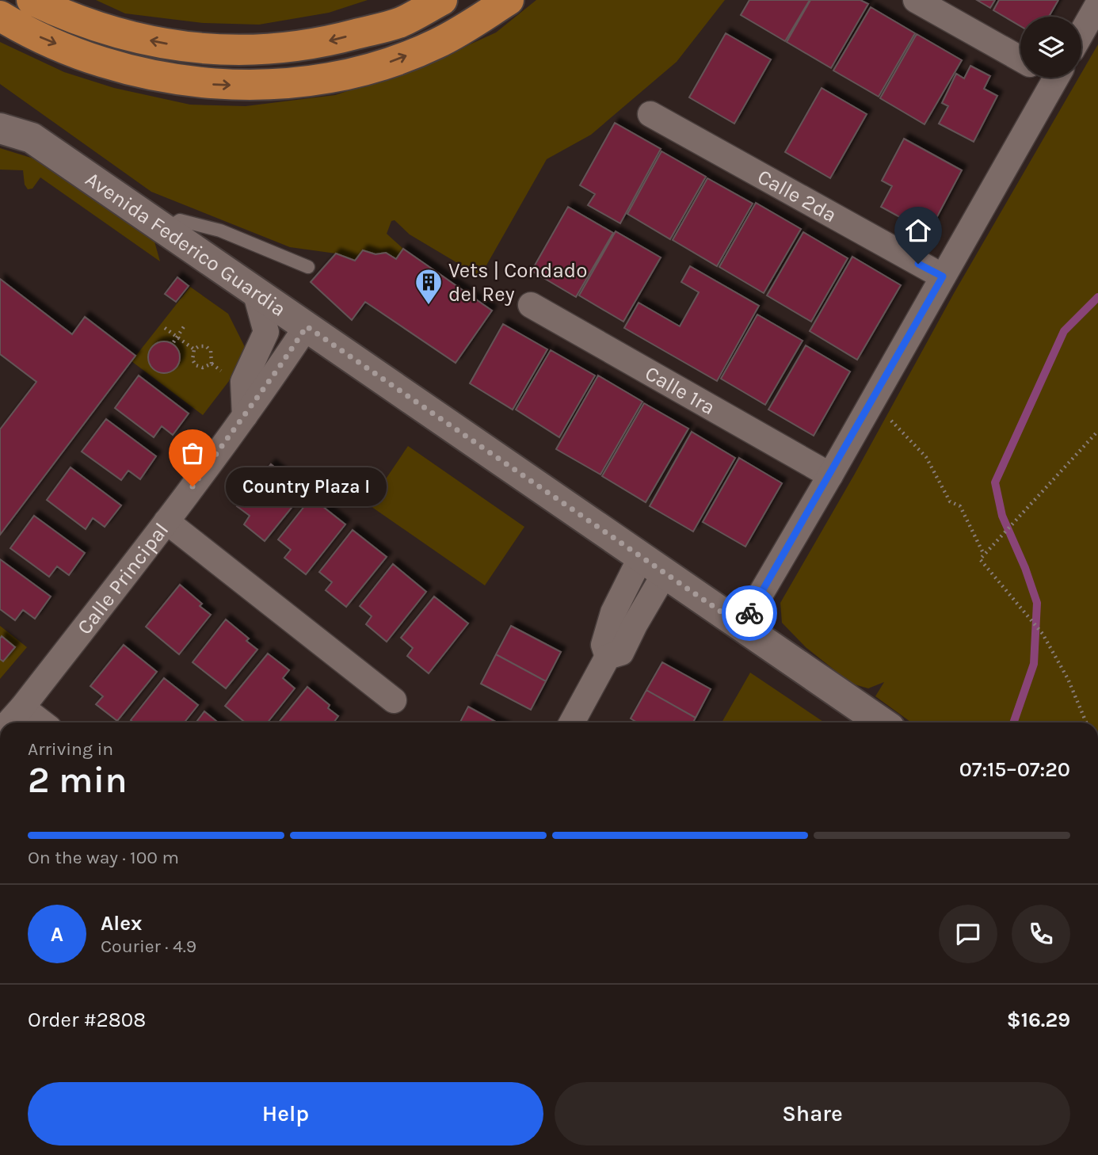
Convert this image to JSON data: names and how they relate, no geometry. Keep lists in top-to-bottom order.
{
  "streets": {
    "street": [
      "Calle 2da",
      "Avenida Federico Guardia",
      "Calle 1ra",
      "Calle Principal"
    ]
  },
  "crossings": [
    ["Avenida Federico Guardia", "Calle Principal"]
  ],
  "places": {
    "building": ["Vets | Condado del Rey"],
    "other": ["Country Plaza I"]
  },
  "page": {
    "bubble": "Country Plaza I",
    "heading": ["2 min", "Arriving in", "07:15–07:20"],
    "panel": [
      "Alex",
      "Courier · 4.9",
      "Order #2808",
      "$16.29"
    ],
    "bar": "On the way · 100 m",
    "round": "A",
    "buttons": ["Help", "Share"]
  }
}
